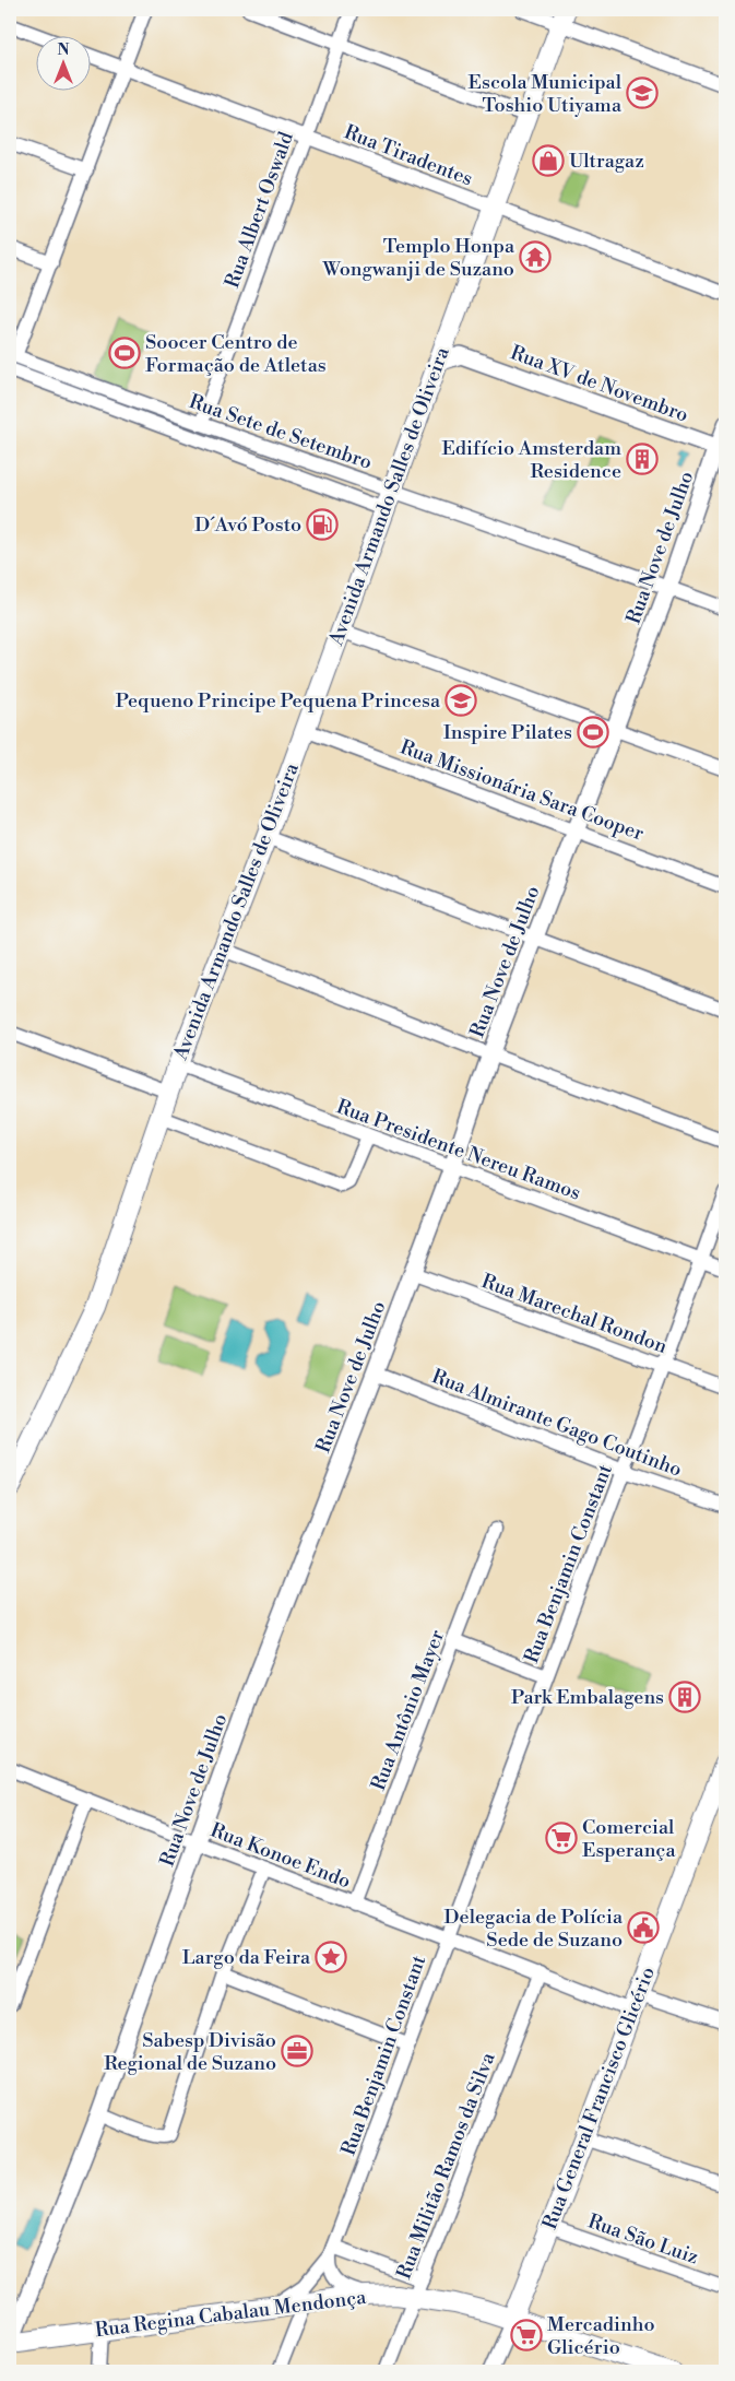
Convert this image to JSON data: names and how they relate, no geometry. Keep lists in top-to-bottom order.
{
  "streets": {
    "main road": ["Avenida Armando Salles de Oliveira", "Rua General Francisco Glicério", "Rua Regina Cabalau Mendonça"],
    "street": [
      "Rua Tiradentes",
      "Rua Albert Oswald",
      "Rua XV de Novembro",
      "Rua Sete de Setembro",
      "Rua Nove de Julho",
      "Rua Missionária Sara Cooper",
      "Rua Presidente Nereu Ramos",
      "Rua Marechal Rondon",
      "Rua Almirante Gago Coutinho",
      "Rua Benjamin Constant",
      "Rua Antônio Mayer",
      "Rua Konoe Endo",
      "Rua Militão Ramos da Silva",
      "Rua São Luiz"
    ]
  },
  "crossings": [
    ["Rua Tiradentes", "Rua Albert Oswald"],
    ["Rua Tiradentes", "Avenida Armando Salles de Oliveira"],
    ["Rua Albert Oswald", "Rua Sete de Setembro"],
    ["Rua XV de Novembro", "Rua Nove de Julho"],
    ["Rua Sete de Setembro", "Avenida Armando Salles de Oliveira"],
    ["Rua Sete de Setembro", "Rua Nove de Julho"],
    ["Avenida Armando Salles de Oliveira", "Rua Missionária Sara Cooper"],
    ["Avenida Armando Salles de Oliveira", "Rua Presidente Nereu Ramos"],
    ["Rua Nove de Julho", "Rua Missionária Sara Cooper"],
    ["Rua Nove de Julho", "Rua Presidente Nereu Ramos"],
    ["Rua Nove de Julho", "Rua Marechal Rondon"],
    ["Rua Nove de Julho", "Rua Almirante Gago Coutinho"],
    ["Rua Nove de Julho", "Rua Konoe Endo"],
    ["Rua Nove de Julho", "Rua Regina Cabalau Mendonça"],
    ["Rua Presidente Nereu Ramos", "Rua Benjamin Constant"],
    ["Rua Marechal Rondon", "Rua Benjamin Constant"],
    ["Rua Almirante Gago Coutinho", "Rua Benjamin Constant"],
    ["Rua Benjamin Constant", "Rua Konoe Endo"],
    ["Rua Benjamin Constant", "Rua Regina Cabalau Mendonça"],
    ["Rua Antônio Mayer", "Rua Konoe Endo"],
    ["Rua Konoe Endo", "Rua General Francisco Glicério"],
    ["Rua Konoe Endo", "Rua Militão Ramos da Silva"],
    ["Rua General Francisco Glicério", "Rua São Luiz"],
    ["Rua General Francisco Glicério", "Rua Regina Cabalau Mendonça"],
    ["Rua Militão Ramos da Silva", "Rua Regina Cabalau Mendonça"]
  ],
  "places": {
    "school or university": ["Escola Municipal Toshio Utiyama", "Pequeno Principe Pequena Princesa"],
    "shop": ["Ultragaz"],
    "temple": ["Templo Honpa Wongwanji de Suzano"],
    "sports": ["Soocer Centro de Formação de Atletas", "Inspire Pilates"],
    "building": ["Edifício Amsterdam Residence", "Park Embalagens"],
    "fuel station": ["D´Avó Posto"],
    "supermarket": ["Comercial Esperança", "Mercadinho Glicério"],
    "public building": ["Delegacia de Polícia Sede de Suzano"],
    "place": ["Largo da Feira"],
    "office": ["Sabesp Divisão Regional de Suzano"]
  },
  "north": "top"
}
